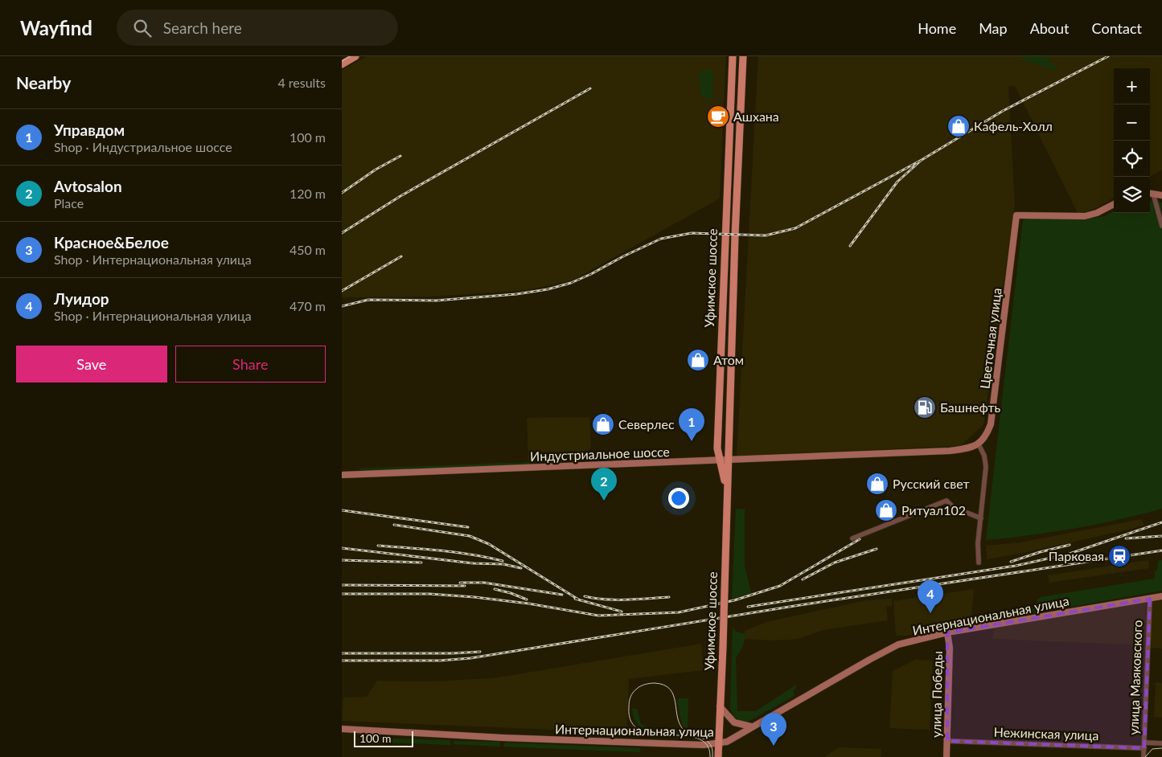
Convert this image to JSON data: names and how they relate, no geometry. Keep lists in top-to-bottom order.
{
  "streets": {
    "main road": ["Уфимское шоссе"],
    "street": [
      "Цветочная улица",
      "Индустриальное шоссе",
      "Интернациональная улица",
      "улица Маяковского",
      "улица Победы",
      "Нежинская улица"
    ]
  },
  "crossings": [
    ["Уфимское шоссе", "Индустриальное шоссе"],
    ["Уфимское шоссе", "Интернациональная улица"],
    ["Цветочная улица", "Индустриальное шоссе"],
    ["Интернациональная улица", "улица Маяковского"],
    ["Интернациональная улица", "улица Победы"],
    ["улица Маяковского", "Нежинская улица"],
    ["улица Победы", "Нежинская улица"]
  ],
  "places": {
    "cafe": ["Ашхана"],
    "shop": [
      "Кафель-Холл",
      "Атом",
      "Северлес",
      "Русский свет",
      "Ритуал102"
    ],
    "fuel station": ["Башнефть"],
    "station": ["Парковая"]
  },
  "scale_bar": "100 m",
  "page": {
    "header": "Wayfind",
    "search": "Search here",
    "nav": [
      "Home",
      "Map",
      "About",
      "Contact"
    ],
    "heading": ["Nearby", "4 results"],
    "map_buttons": ["+", "−"],
    "list": [
      {
        "mark": "1",
        "name": "Управдом",
        "note": "Shop · Индустриальное шоссе",
        "value": "100 m"
      },
      {
        "mark": "2",
        "name": "Avtosalon",
        "note": "Place",
        "value": "120 m"
      },
      {
        "mark": "3",
        "name": "Красное&Белое",
        "note": "Shop · Интернациональная улица",
        "value": "450 m"
      },
      {
        "mark": "4",
        "name": "Луидор",
        "note": "Shop · Интернациональная улица",
        "value": "470 m"
      }
    ],
    "buttons": ["Save", "Share"],
    "pins": [
      "1",
      "2",
      "4",
      "3"
    ],
    "scale": "100 m"
  }
}
